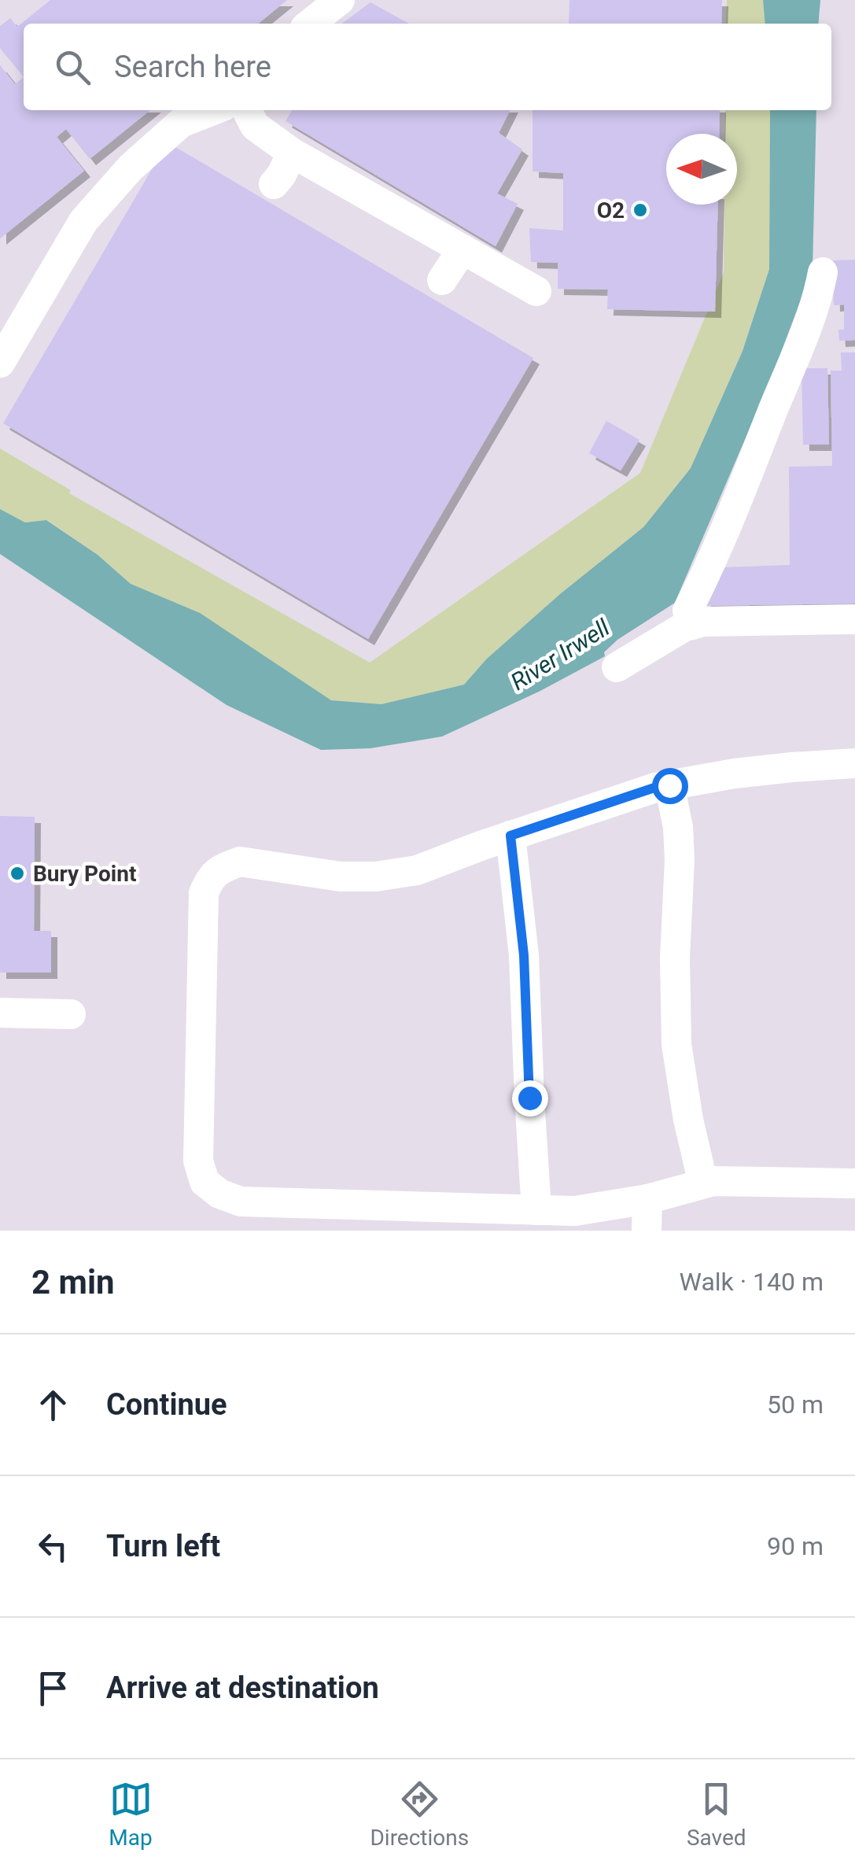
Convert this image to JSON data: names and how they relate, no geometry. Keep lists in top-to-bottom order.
{
  "water": ["River Irwell"],
  "places": ["O2", "Bury Point"],
  "north": "left",
  "page": {
    "search": "Search here",
    "heading": ["2 min", "Walk · 140 m"],
    "list": [
      ["Continue", "50 m"],
      ["Turn left", "90 m"],
      "Arrive at destination"
    ],
    "nav": ["Map", "Directions", "Saved"]
  }
}
